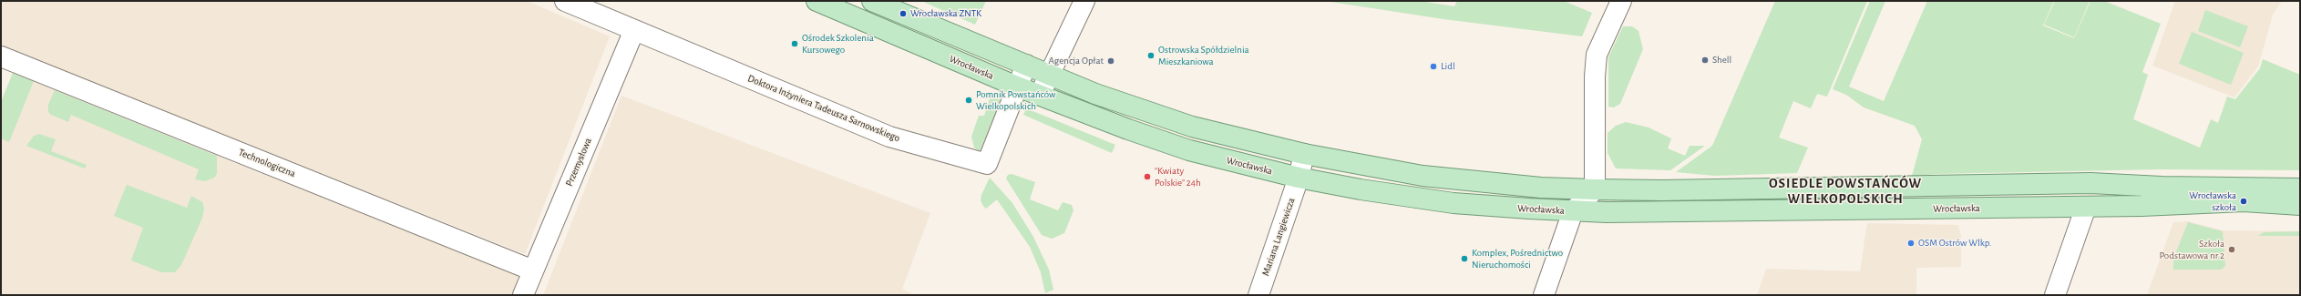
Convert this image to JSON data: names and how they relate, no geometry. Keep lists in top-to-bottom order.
{
  "streets": {
    "main road": ["Wrocławska"],
    "street": [
      "Doktora Inżyniera Tadeusza Sarnowskiego",
      "Przemysłowa",
      "Technologiczna",
      "Mariana Langiewicza"
    ]
  },
  "crossings": [
    ["Wrocławska", "Doktora Inżyniera Tadeusza Sarnowskiego"],
    ["Wrocławska", "Mariana Langiewicza"],
    ["Doktora Inżyniera Tadeusza Sarnowskiego", "Przemysłowa"],
    ["Przemysłowa", "Technologiczna"]
  ],
  "districts": ["OSIEDLE POWSTAŃCÓW WIELKOPOLSKICH"],
  "places": [
    "Wrocławska ZNTK",
    "Ośrodek Szkolenia Kursowego",
    "Ostrowska Spółdzielnia Mieszkaniowa",
    "Shell",
    "Agencja Opłat",
    "Lidl",
    "Pomnik Powstańców Wielkopolskich",
    "\"Kwiaty Polskie\" 24h",
    "Wrocławska szkoła",
    "OSM Ostrów Wlkp.",
    "Szkoła Podstawowa nr 2",
    "Komplex, Pośrednictwo Nieruchomości"
  ]
}
